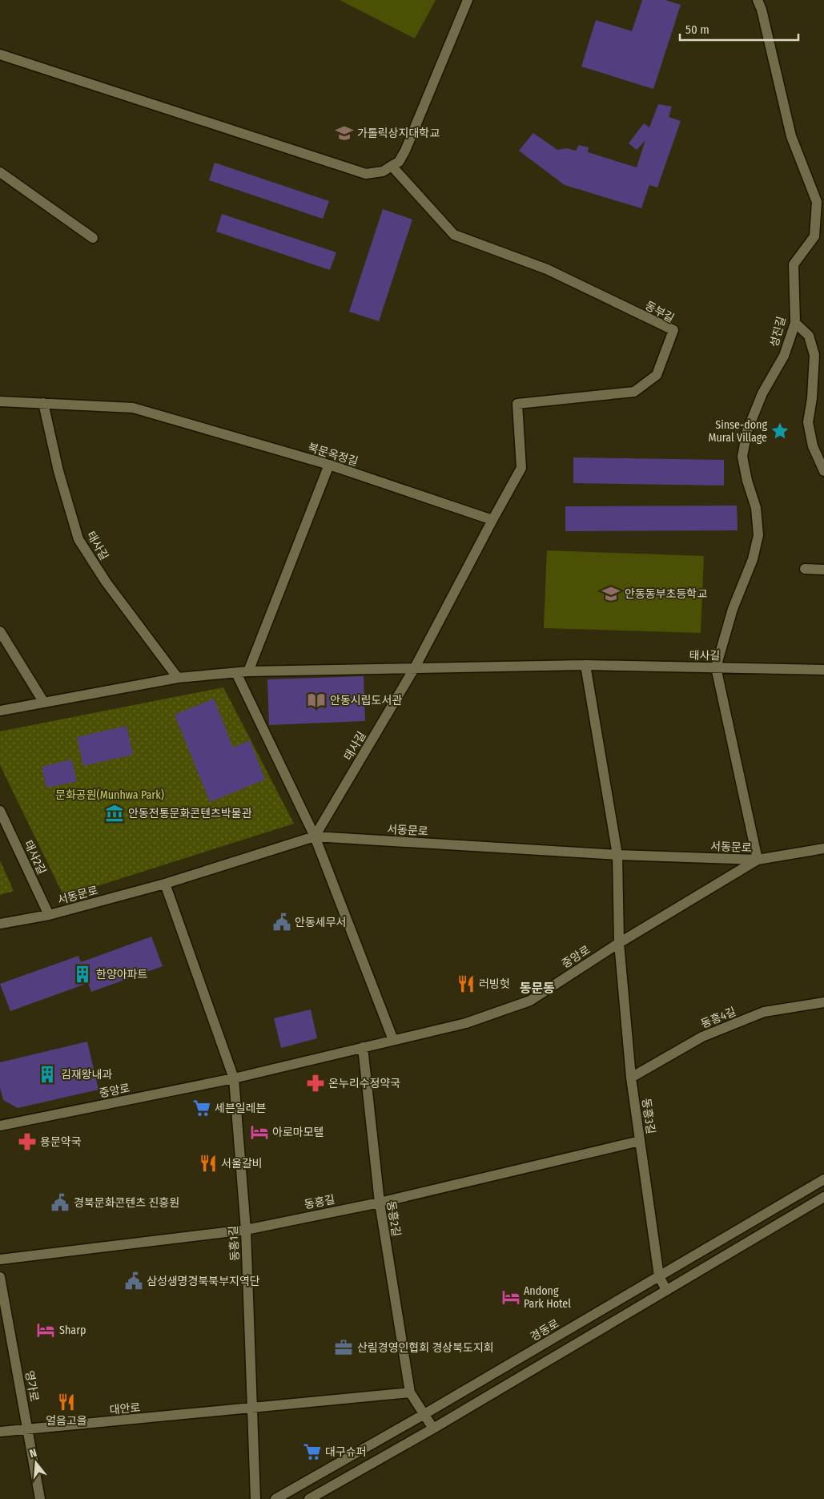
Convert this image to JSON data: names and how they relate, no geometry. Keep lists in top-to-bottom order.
{
  "streets": {
    "street": [
      "동부길",
      "성진길",
      "북문옥정길",
      "태사길",
      "서동문로",
      "태사2길",
      "중앙로",
      "동흥4길",
      "동흥3길",
      "동흥길",
      "동흥2길",
      "동흥1길",
      "경동로",
      "영가로",
      "대안로"
    ]
  },
  "crossings": [
    ["동부길", "북문옥정길"],
    ["성진길", "태사길"],
    ["북문옥정길", "태사길"],
    ["태사길", "서동문로"],
    ["서동문로", "태사2길"],
    ["서동문로", "중앙로"],
    ["서동문로", "동흥3길"],
    ["중앙로", "동흥3길"],
    ["중앙로", "동흥2길"],
    ["중앙로", "동흥1길"],
    ["동흥4길", "동흥3길"],
    ["동흥3길", "동흥길"],
    ["동흥3길", "경동로"],
    ["동흥길", "동흥2길"],
    ["동흥길", "동흥1길"],
    ["동흥2길", "대안로"],
    ["동흥1길", "대안로"],
    ["영가로", "대안로"]
  ],
  "districts": ["동문동"],
  "parks": ["문화공원(Munhwa Park)"],
  "places": {
    "school or university": ["가톨릭상지대학교", "안동동부초등학교"],
    "place": ["Sinse-dong Mural Village"],
    "library": ["안동시립도서관"],
    "museum": ["안동전통문화콘텐츠박물관"],
    "public building": ["안동세무서", "경북문화콘텐츠 진흥원", "삼성생명경북북부지역단"],
    "building": ["한양아파트", "김재왕내과"],
    "restaurant": ["러빙헛", "서울갈비", "얼음고을"],
    "pharmacy": ["온누리수정약국", "용문약국"],
    "supermarket": ["세븐일레븐", "대구슈퍼"],
    "hotel": ["아로마모텔", "Andong Park Hotel", "Sharp"],
    "office": ["산림경영인협회 경상북도지회"]
  },
  "scale_bar": "50 m",
  "north": "top"
}
